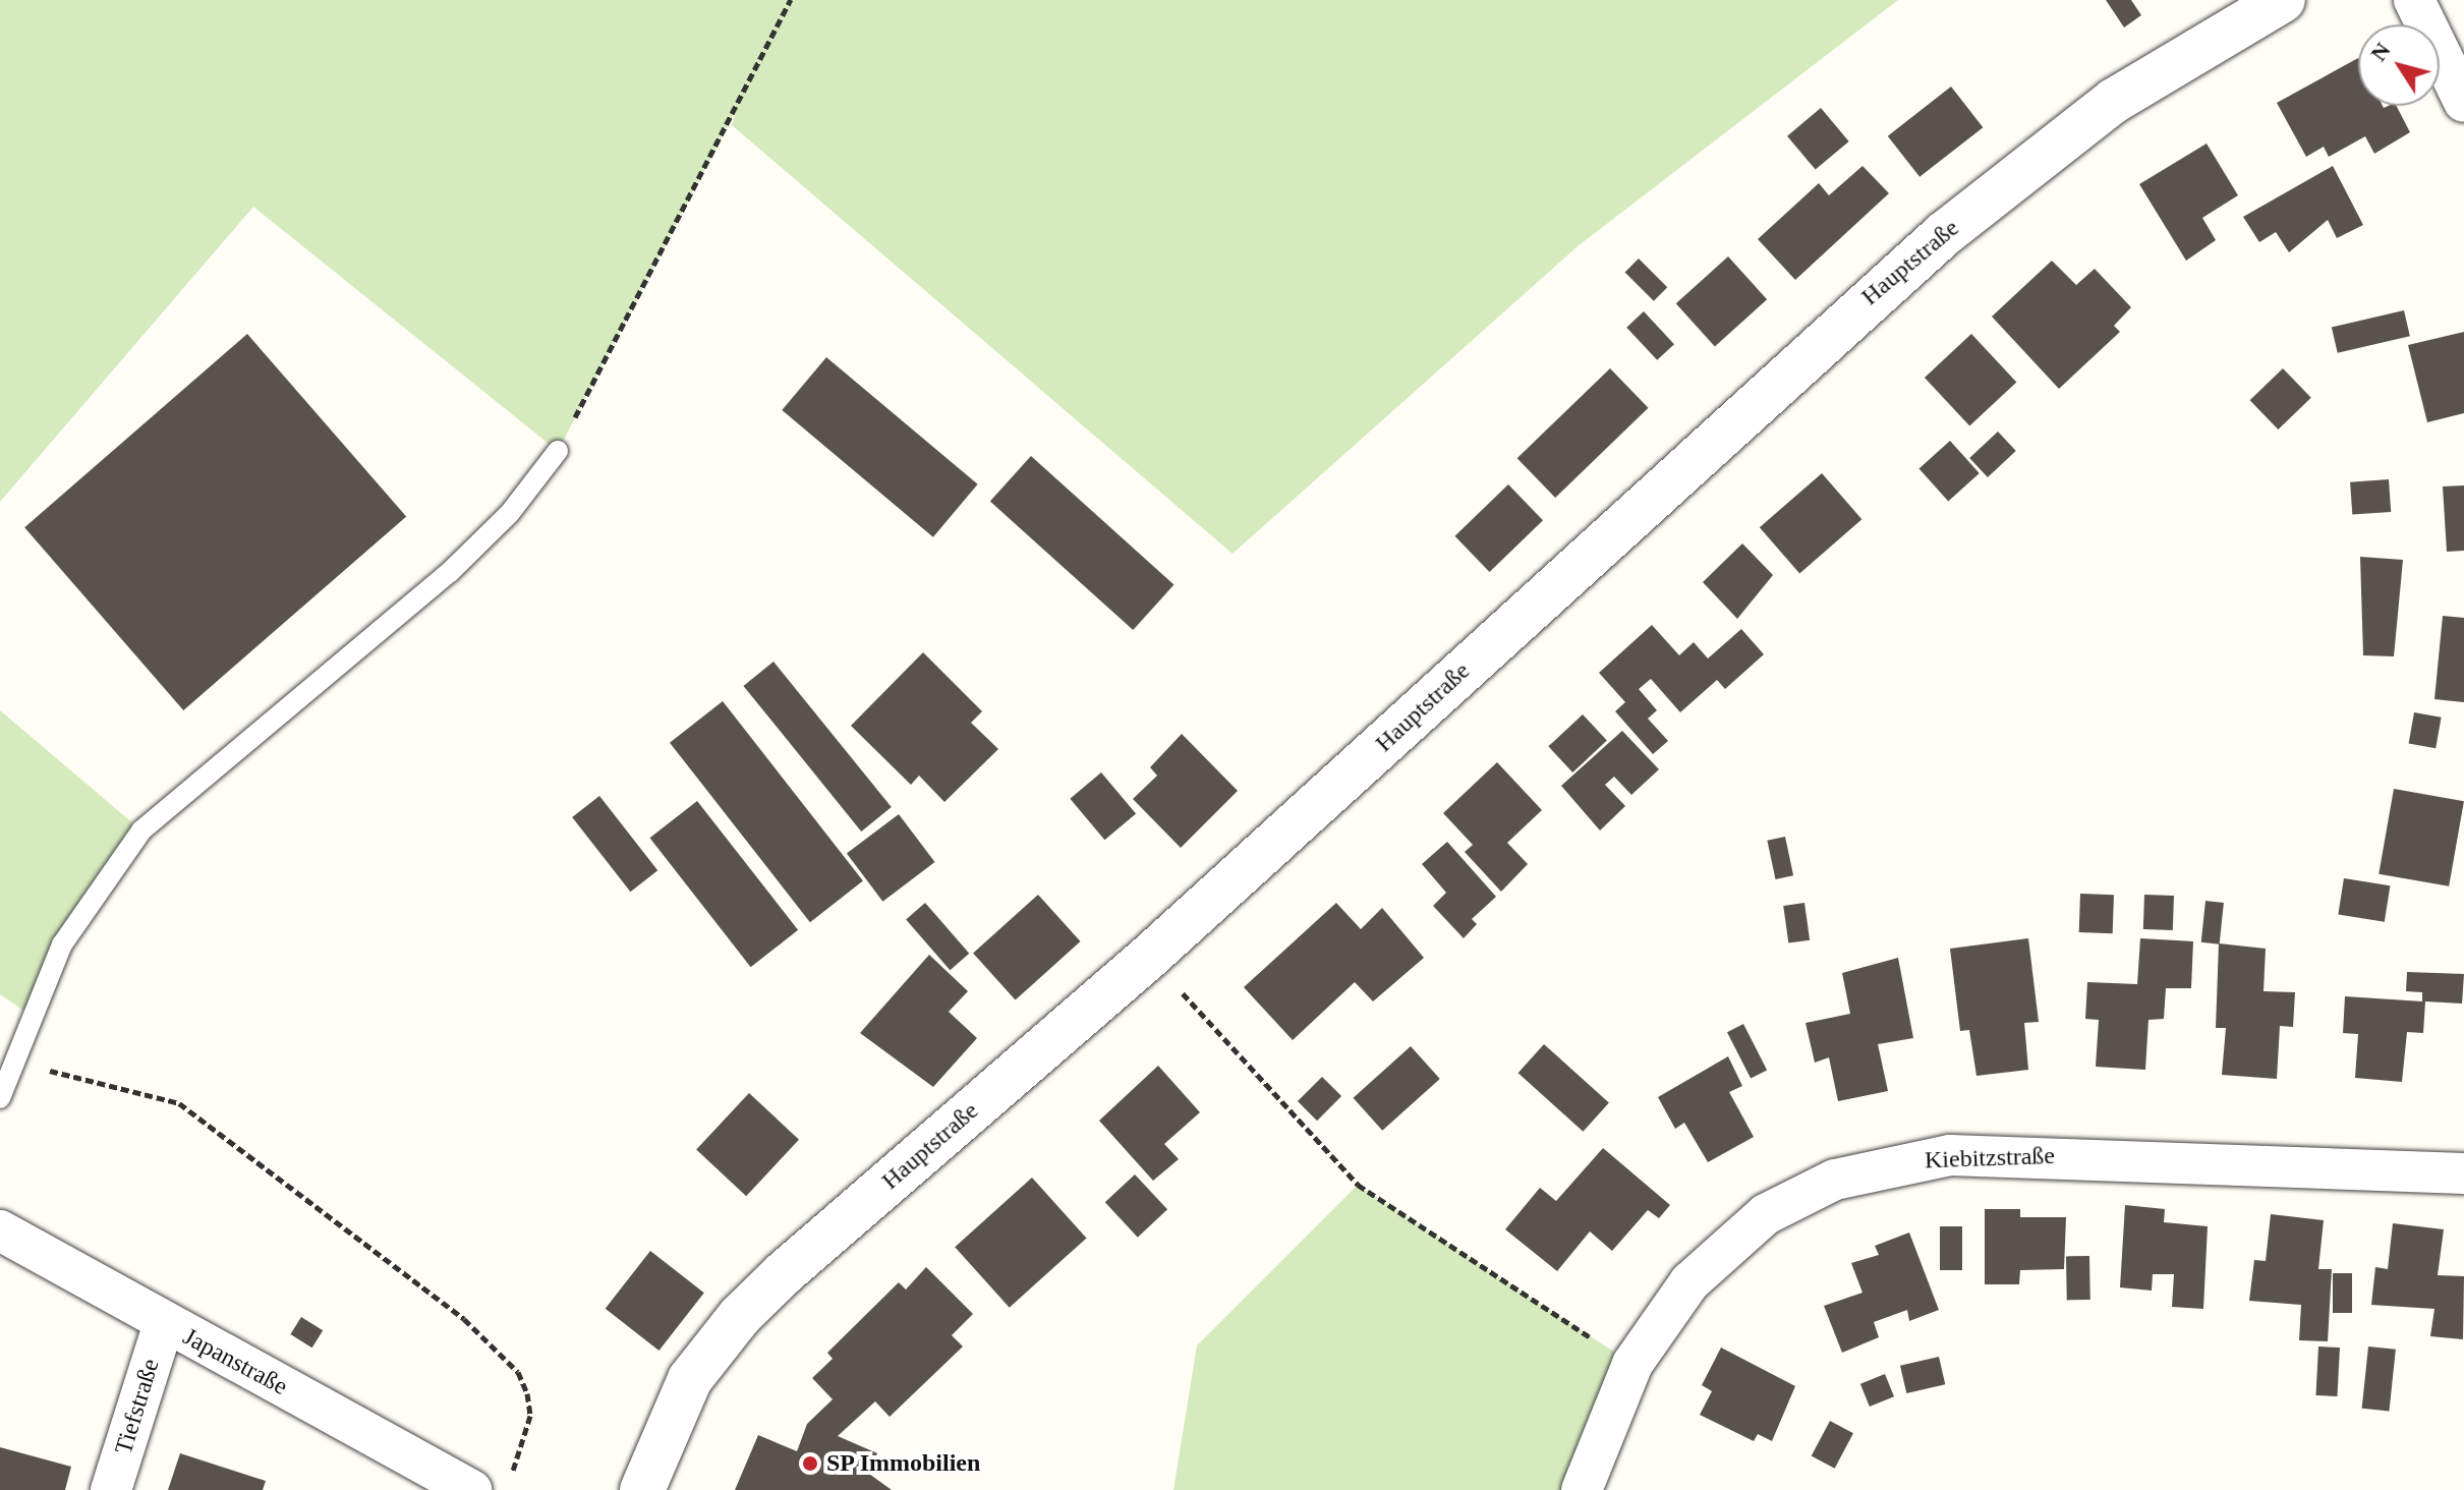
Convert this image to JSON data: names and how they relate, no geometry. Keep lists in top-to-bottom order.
{
  "streets": {
    "street": [
      "Hauptstraße",
      "Kiebitzstraße",
      "Japanstraße",
      "Tiefstraße"
    ]
  },
  "crossings": [
    ["Japanstraße", "Tiefstraße"]
  ],
  "places": ["SP Immobilien"],
  "north": "top left"
}
